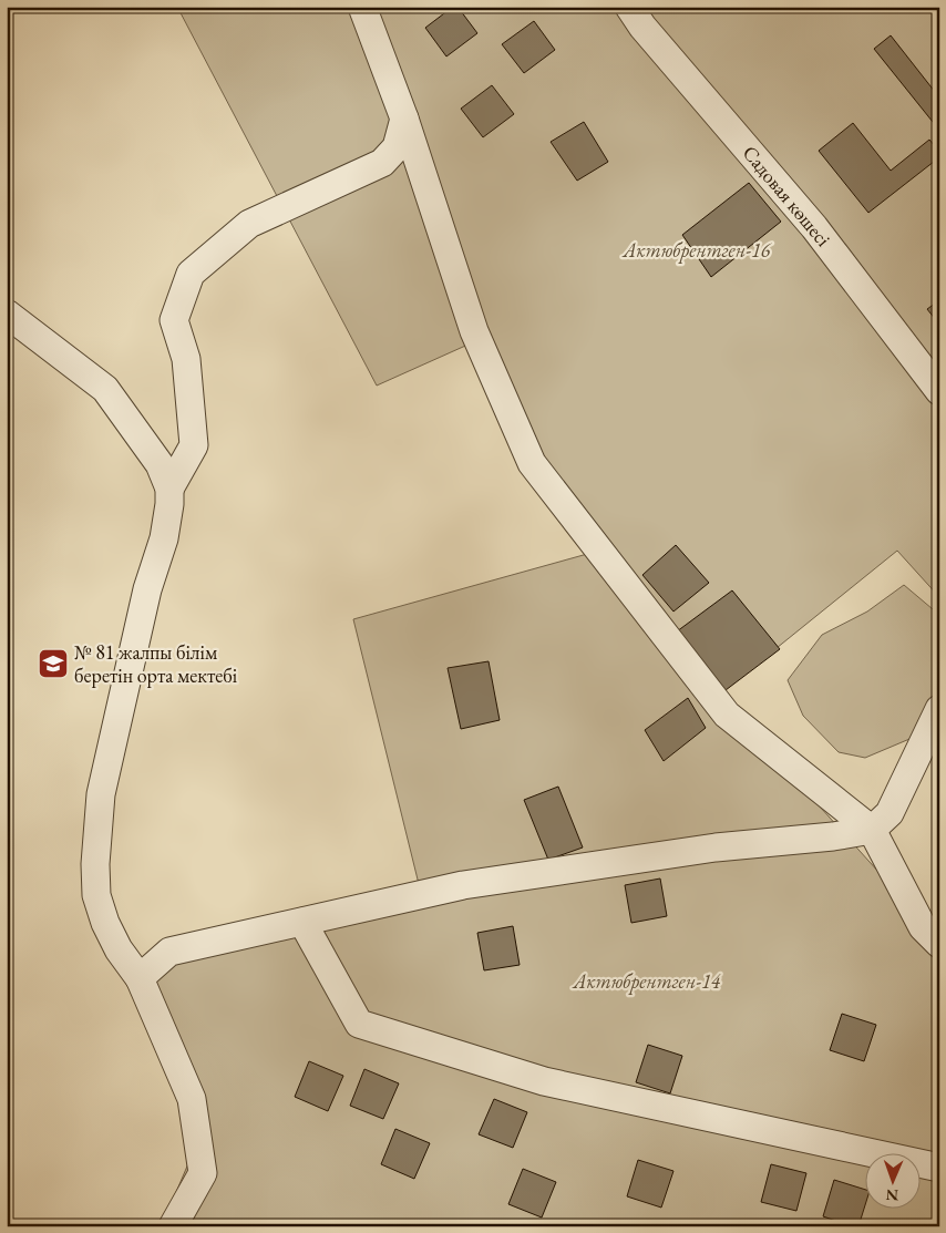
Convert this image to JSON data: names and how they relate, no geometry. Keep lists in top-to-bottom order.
{
  "streets": {
    "lane": ["Садовая көшесі"]
  },
  "parks": ["Актюбрентген-16", "Актюбрентген-14"],
  "places": {
    "school or university": ["№ 81 жалпы білім беретін орта мектебі"]
  },
  "north": "bottom"
}
